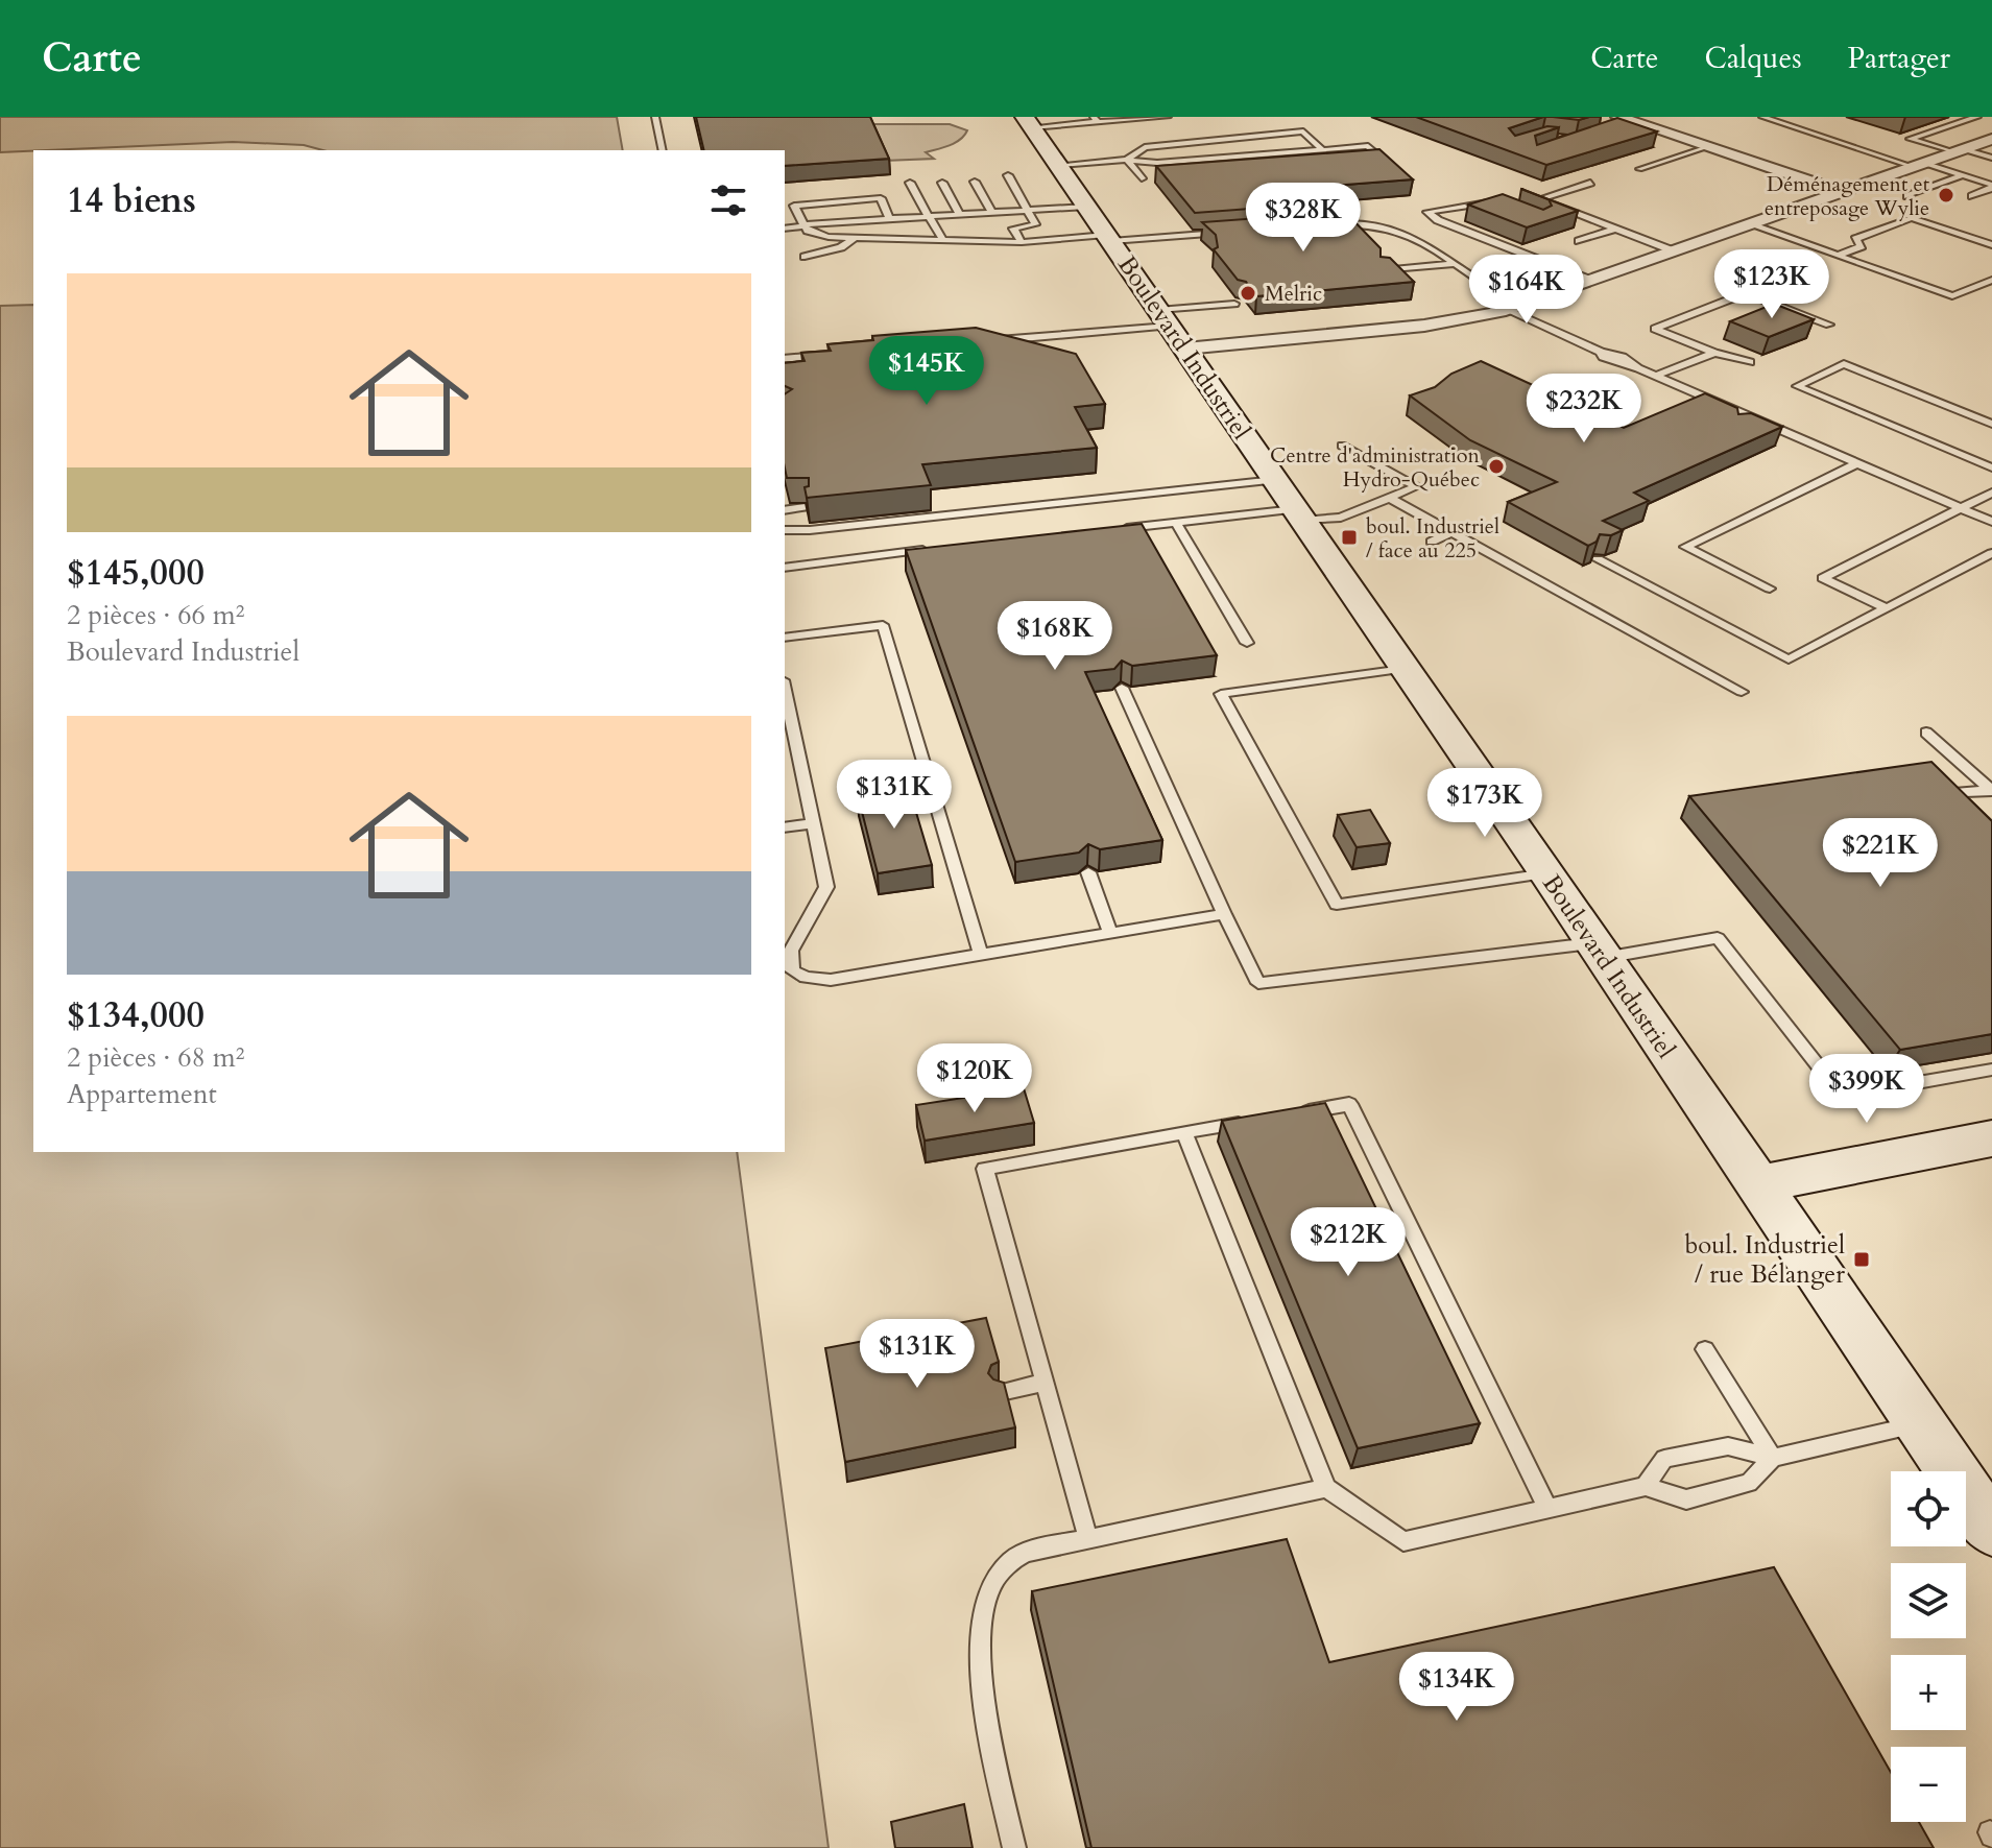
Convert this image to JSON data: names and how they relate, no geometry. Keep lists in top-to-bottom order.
{
  "streets": {
    "street": ["Boulevard Industriel"]
  },
  "places": {
    "other": ["Déménagement et entreposage Wylie", "Melric", "Centre d'administration Hydro-Québec"],
    "transit": ["boul. Industriel / face au 225", "boul. Industriel / rue Bélanger"]
  },
  "page": {
    "header": "Carte",
    "nav": ["Carte", "Calques", "Partager"],
    "heading": "14 biens",
    "price": [
      "$328K",
      "$123K",
      "$164K",
      "$145K",
      "$232K",
      "$168K",
      "$131K",
      "$173K",
      "$221K",
      "$120K",
      "$399K",
      "$212K",
      "$131K",
      "$134K"
    ],
    "list": [
      {
        "name": "$145,000",
        "note": "2 pièces · 66 m² · Boulevard Industriel"
      },
      {
        "name": "$134,000",
        "note": "2 pièces · 68 m² · Appartement"
      }
    ],
    "map_buttons": ["+", "−"]
  }
}
